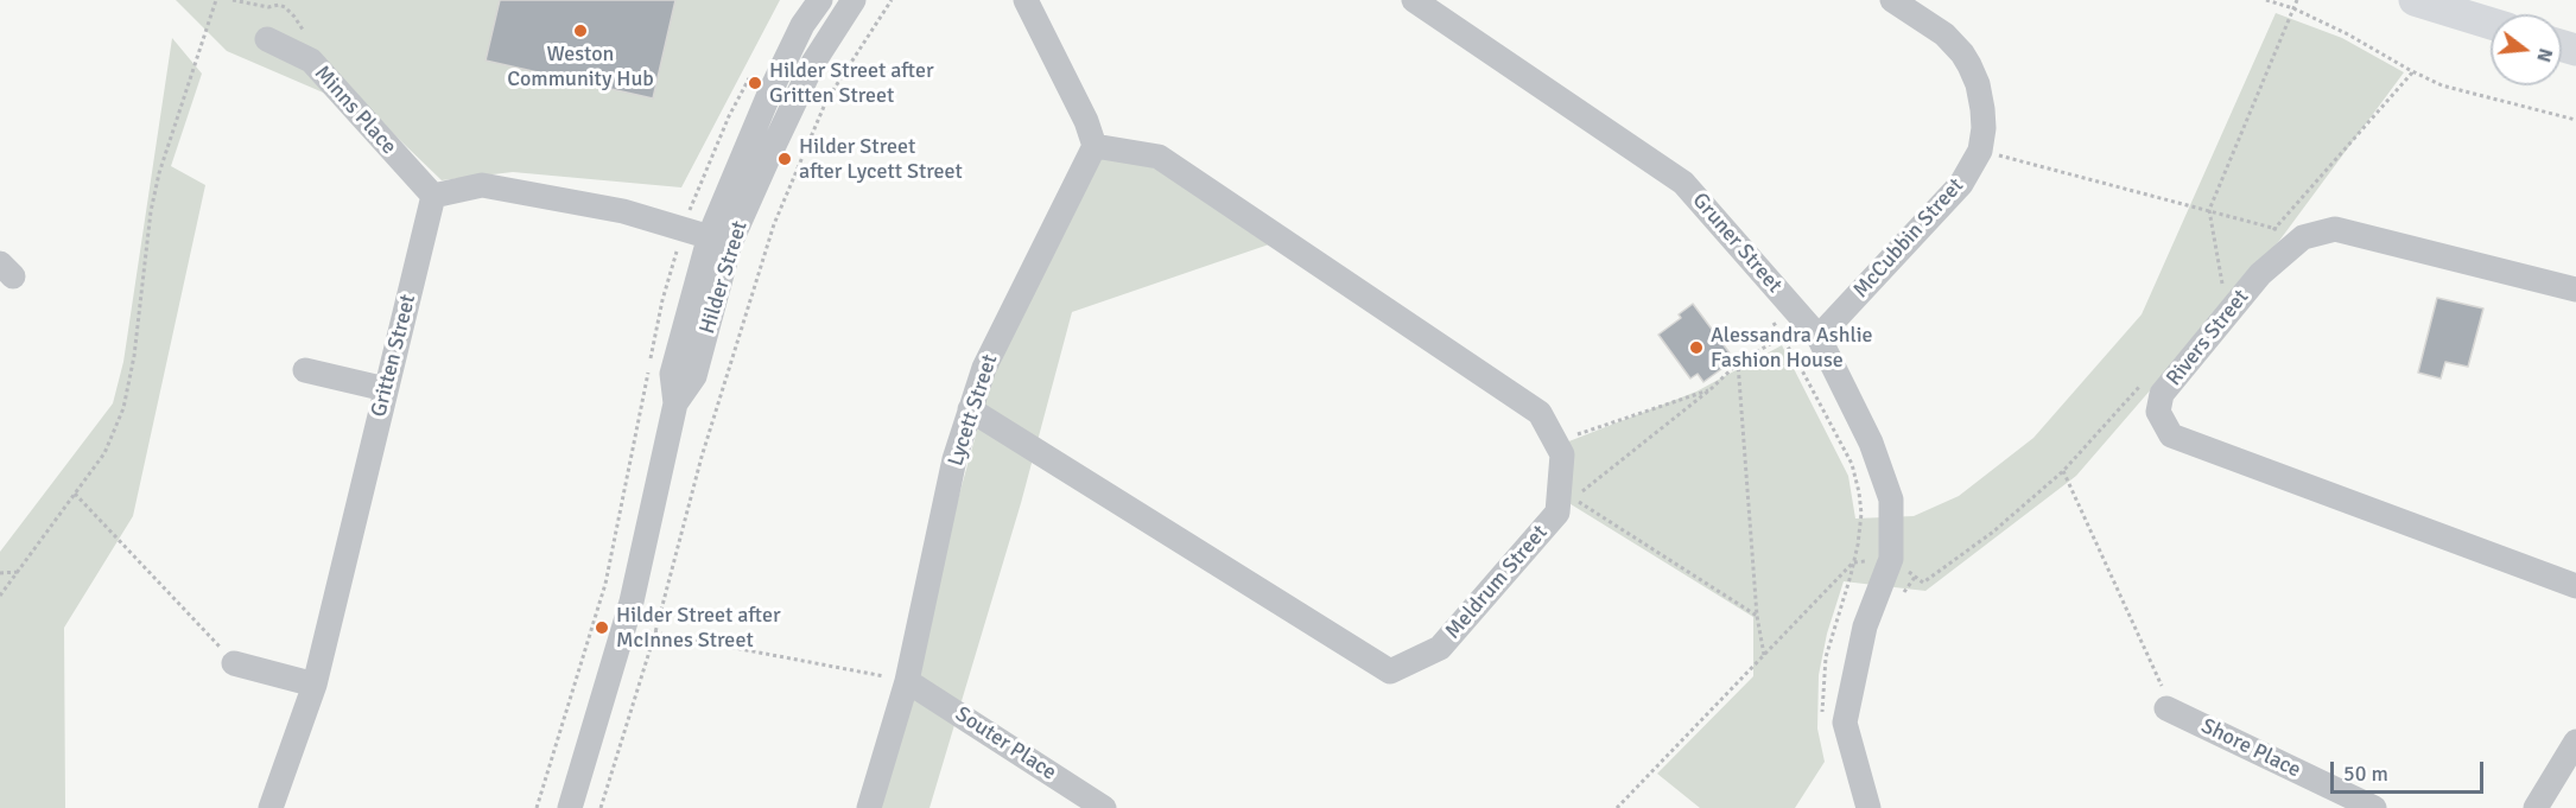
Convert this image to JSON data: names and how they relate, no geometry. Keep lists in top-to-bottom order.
{
  "streets": {
    "street": [
      "Minns Place",
      "McCubbin Street",
      "Gruner Street",
      "Hilder Street",
      "Rivers Street",
      "Gritten Street",
      "Lycett Street",
      "Meldrum Street",
      "Souter Place",
      "Shore Place"
    ]
  },
  "crossings": [
    ["Minns Place", "Gritten Street"],
    ["McCubbin Street", "Gruner Street"],
    ["Lycett Street", "Meldrum Street"],
    ["Lycett Street", "Souter Place"]
  ],
  "places": [
    "Weston Community Hub",
    "Hilder Street after Gritten Street",
    "Hilder Street after Lycett Street",
    "Alessandra Ashlie Fashion House",
    "Hilder Street after McInnes Street"
  ],
  "scale_bar": "50 m",
  "north": "right"
}
